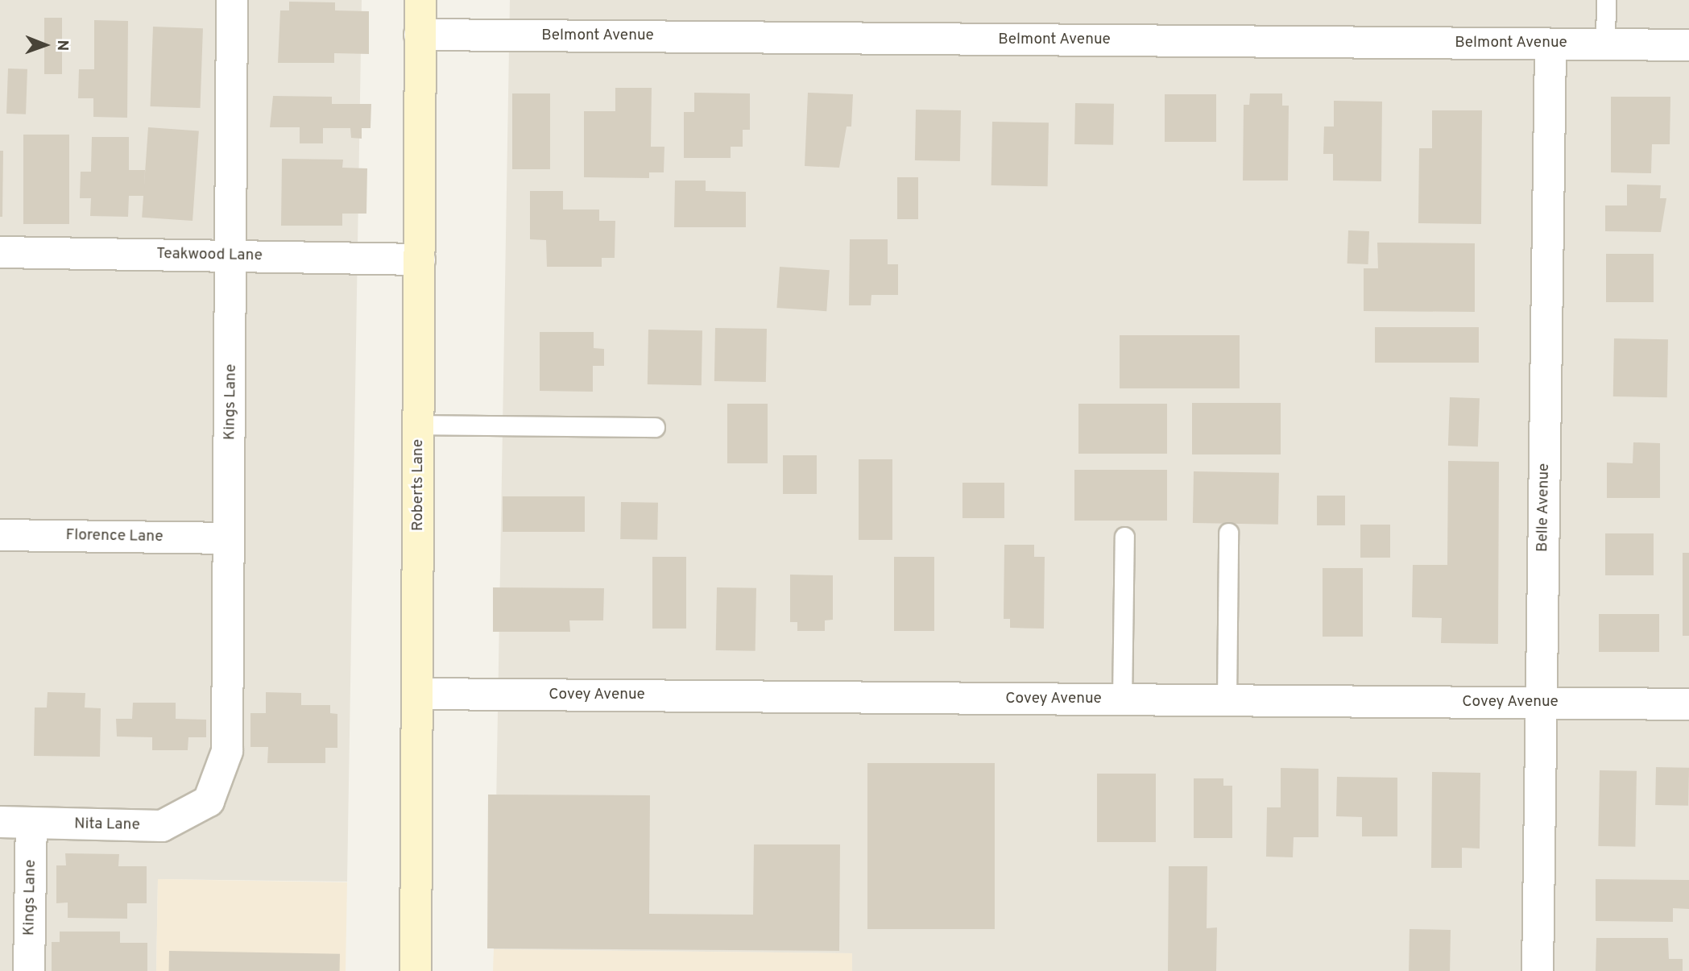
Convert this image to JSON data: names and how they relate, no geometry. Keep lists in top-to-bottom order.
{
  "streets": {
    "main road": ["Roberts Lane"],
    "street": [
      "Belmont Avenue",
      "Teakwood Lane",
      "Kings Lane",
      "Belle Avenue",
      "Florence Lane",
      "Covey Avenue",
      "Nita Lane"
    ]
  },
  "crossings": [
    ["Belmont Avenue", "Roberts Lane"],
    ["Belmont Avenue", "Belle Avenue"],
    ["Teakwood Lane", "Kings Lane"],
    ["Teakwood Lane", "Roberts Lane"],
    ["Kings Lane", "Florence Lane"],
    ["Kings Lane", "Nita Lane"],
    ["Roberts Lane", "Covey Avenue"],
    ["Belle Avenue", "Covey Avenue"]
  ],
  "north": "right"
}
